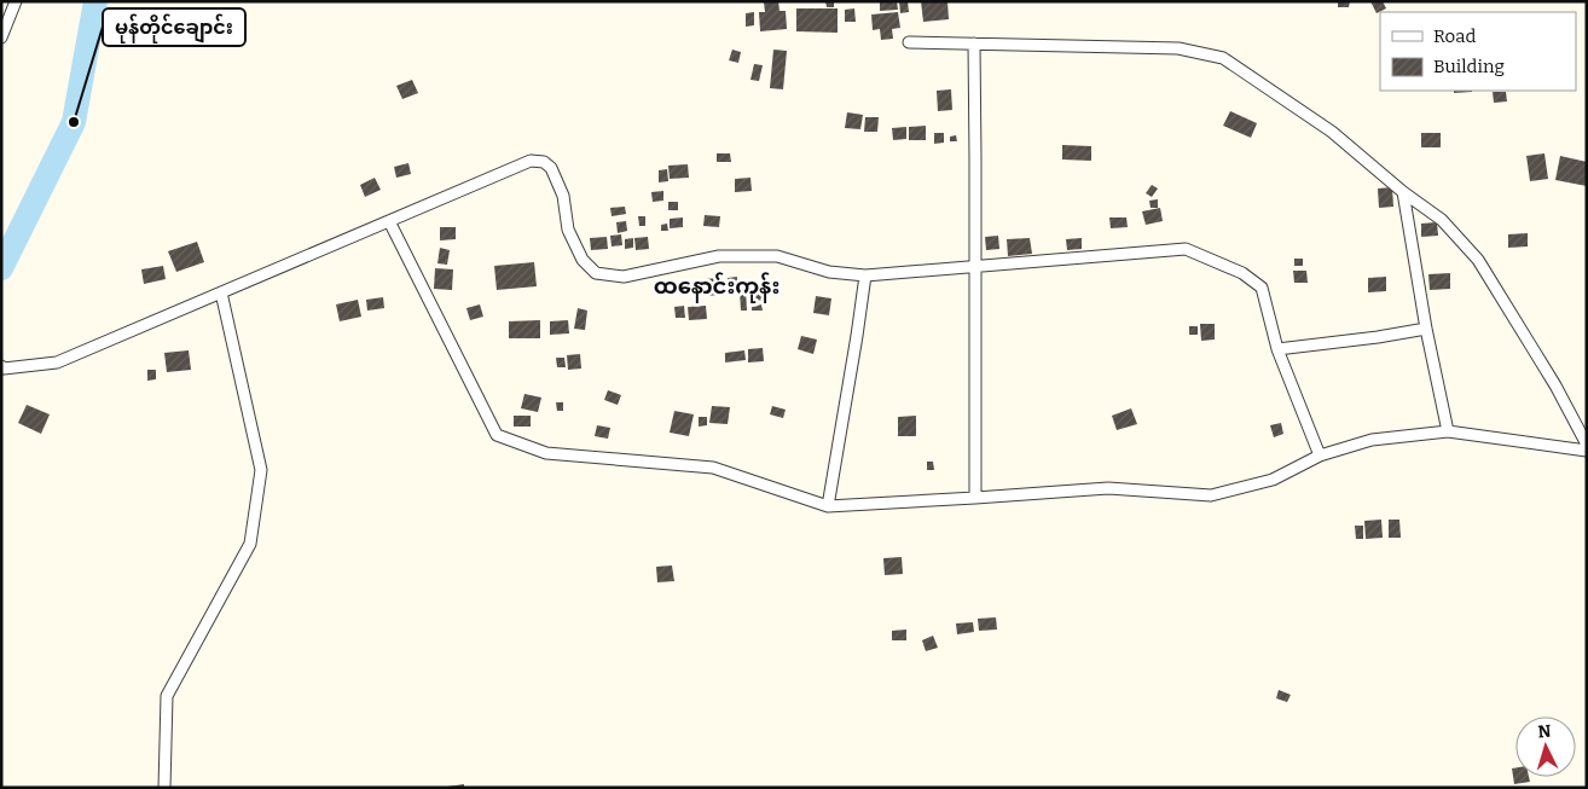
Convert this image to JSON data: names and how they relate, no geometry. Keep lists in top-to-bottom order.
{
  "districts": ["ထနောင်းကုန်း"],
  "places": ["မုန်တိုင်ချောင်း"],
  "legend": ["Road", "Building"],
  "north": "top"
}
